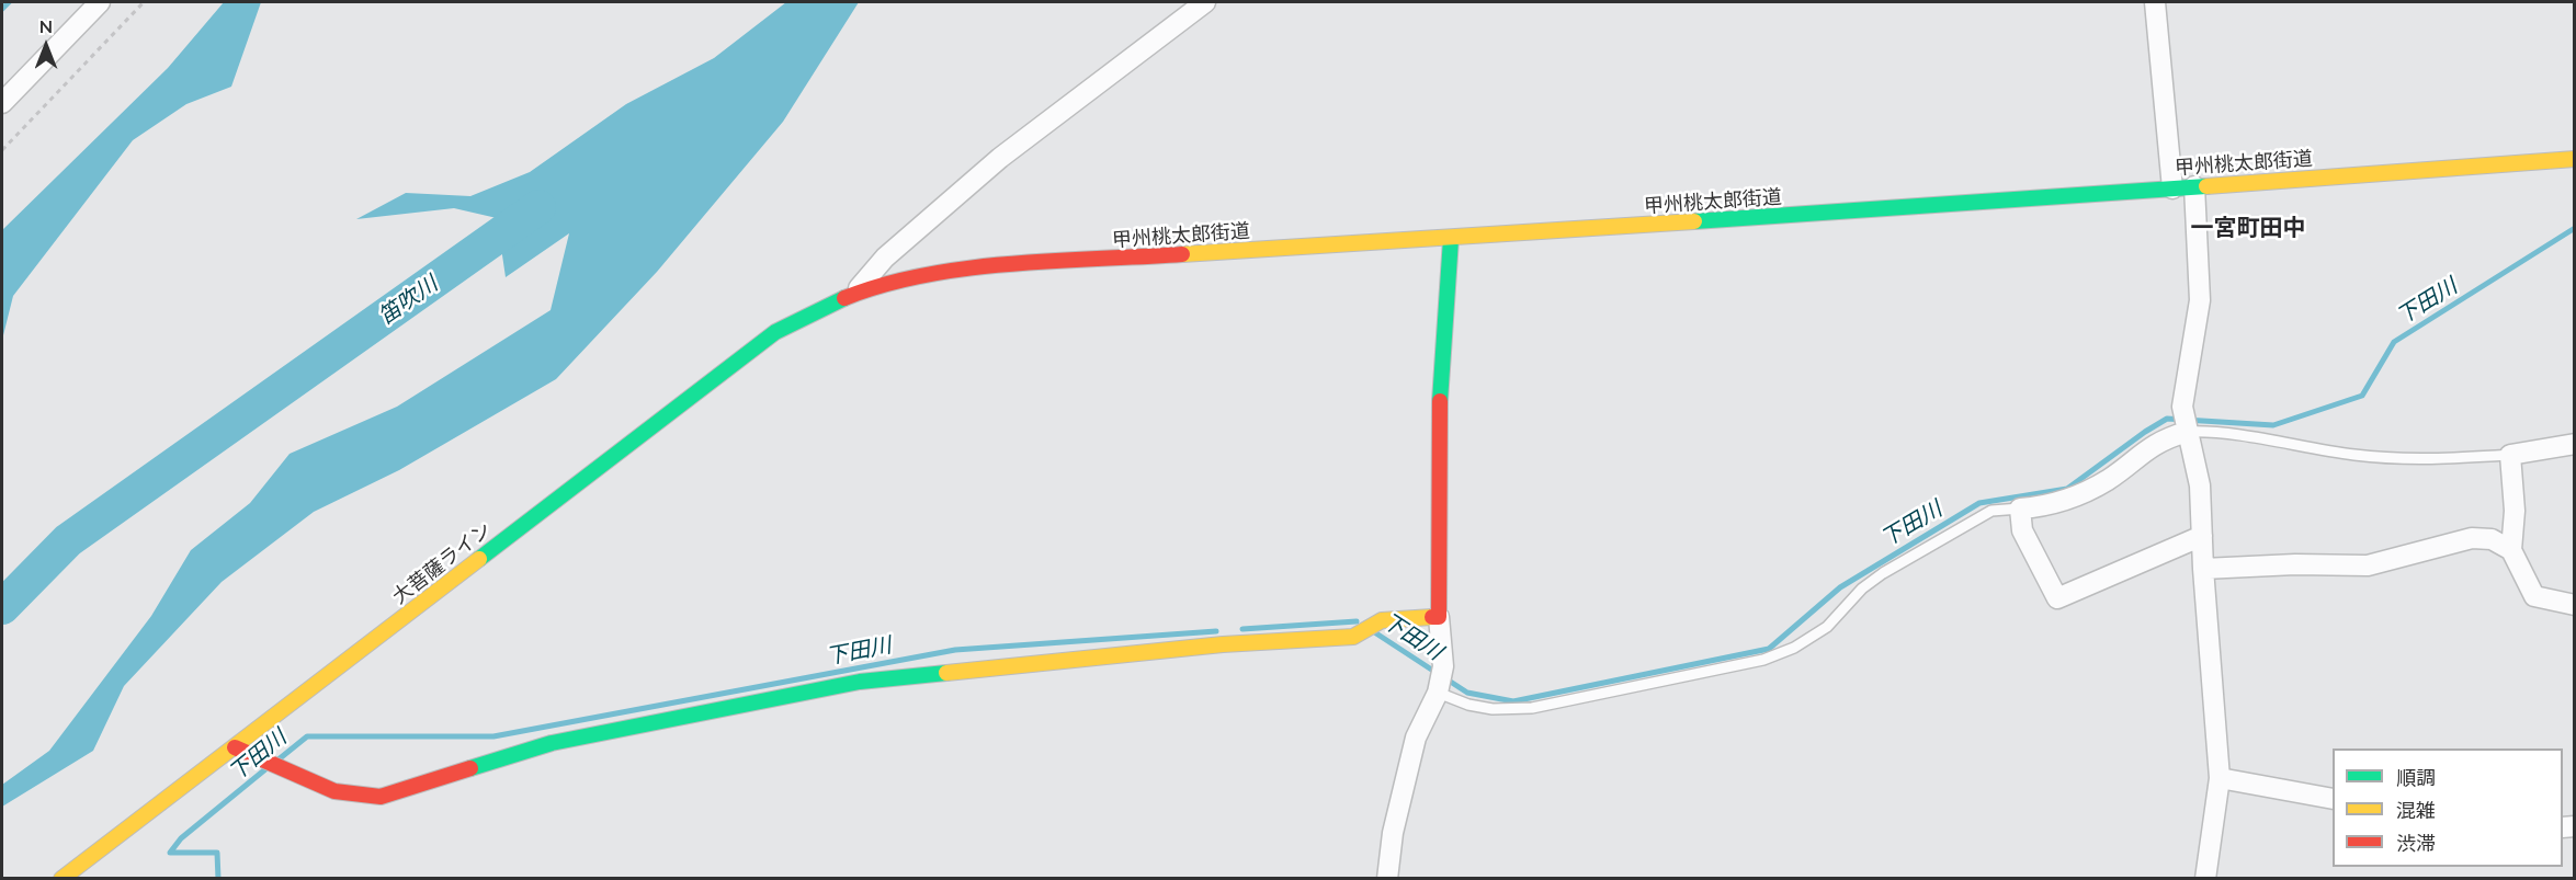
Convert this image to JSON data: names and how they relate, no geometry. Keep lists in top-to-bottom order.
{
  "streets": {
    "main road": ["甲州桃太郎街道", "大菩薩ライン"]
  },
  "crossings": [
    ["甲州桃太郎街道", "大菩薩ライン"]
  ],
  "districts": ["一宮町田中"],
  "water": ["笛吹川", "下田川"],
  "legend": ["順調", "混雑", "渋滞"],
  "north": "top"
}
